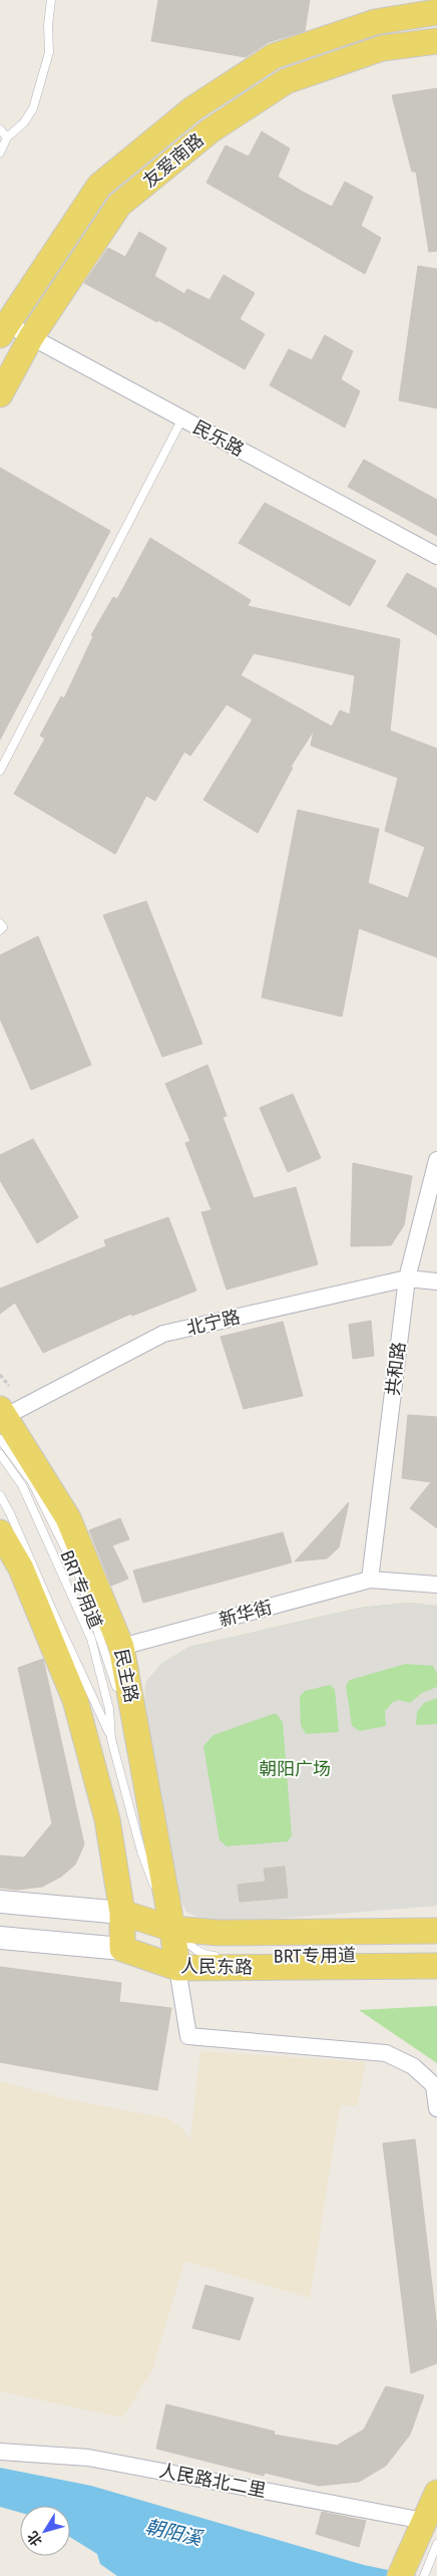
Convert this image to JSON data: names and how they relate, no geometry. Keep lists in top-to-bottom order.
{
  "streets": {
    "main road": ["友爱南路", "民主路", "人民东路"],
    "street": [
      "民乐路",
      "北宁路",
      "共和路",
      "新华街",
      "人民路北二里"
    ],
    "lane": ["BRT专用道"]
  },
  "crossings": [
    ["友爱南路", "民乐路"],
    ["北宁路", "共和路"],
    ["北宁路", "BRT专用道"],
    ["北宁路", "民主路"],
    ["共和路", "新华街"],
    ["BRT专用道", "民主路"],
    ["BRT专用道", "人民东路"],
    ["新华街", "民主路"],
    ["民主路", "人民东路"]
  ],
  "water": ["朝阳溪"],
  "parks": ["朝阳广场"],
  "north": "bottom left"
}
